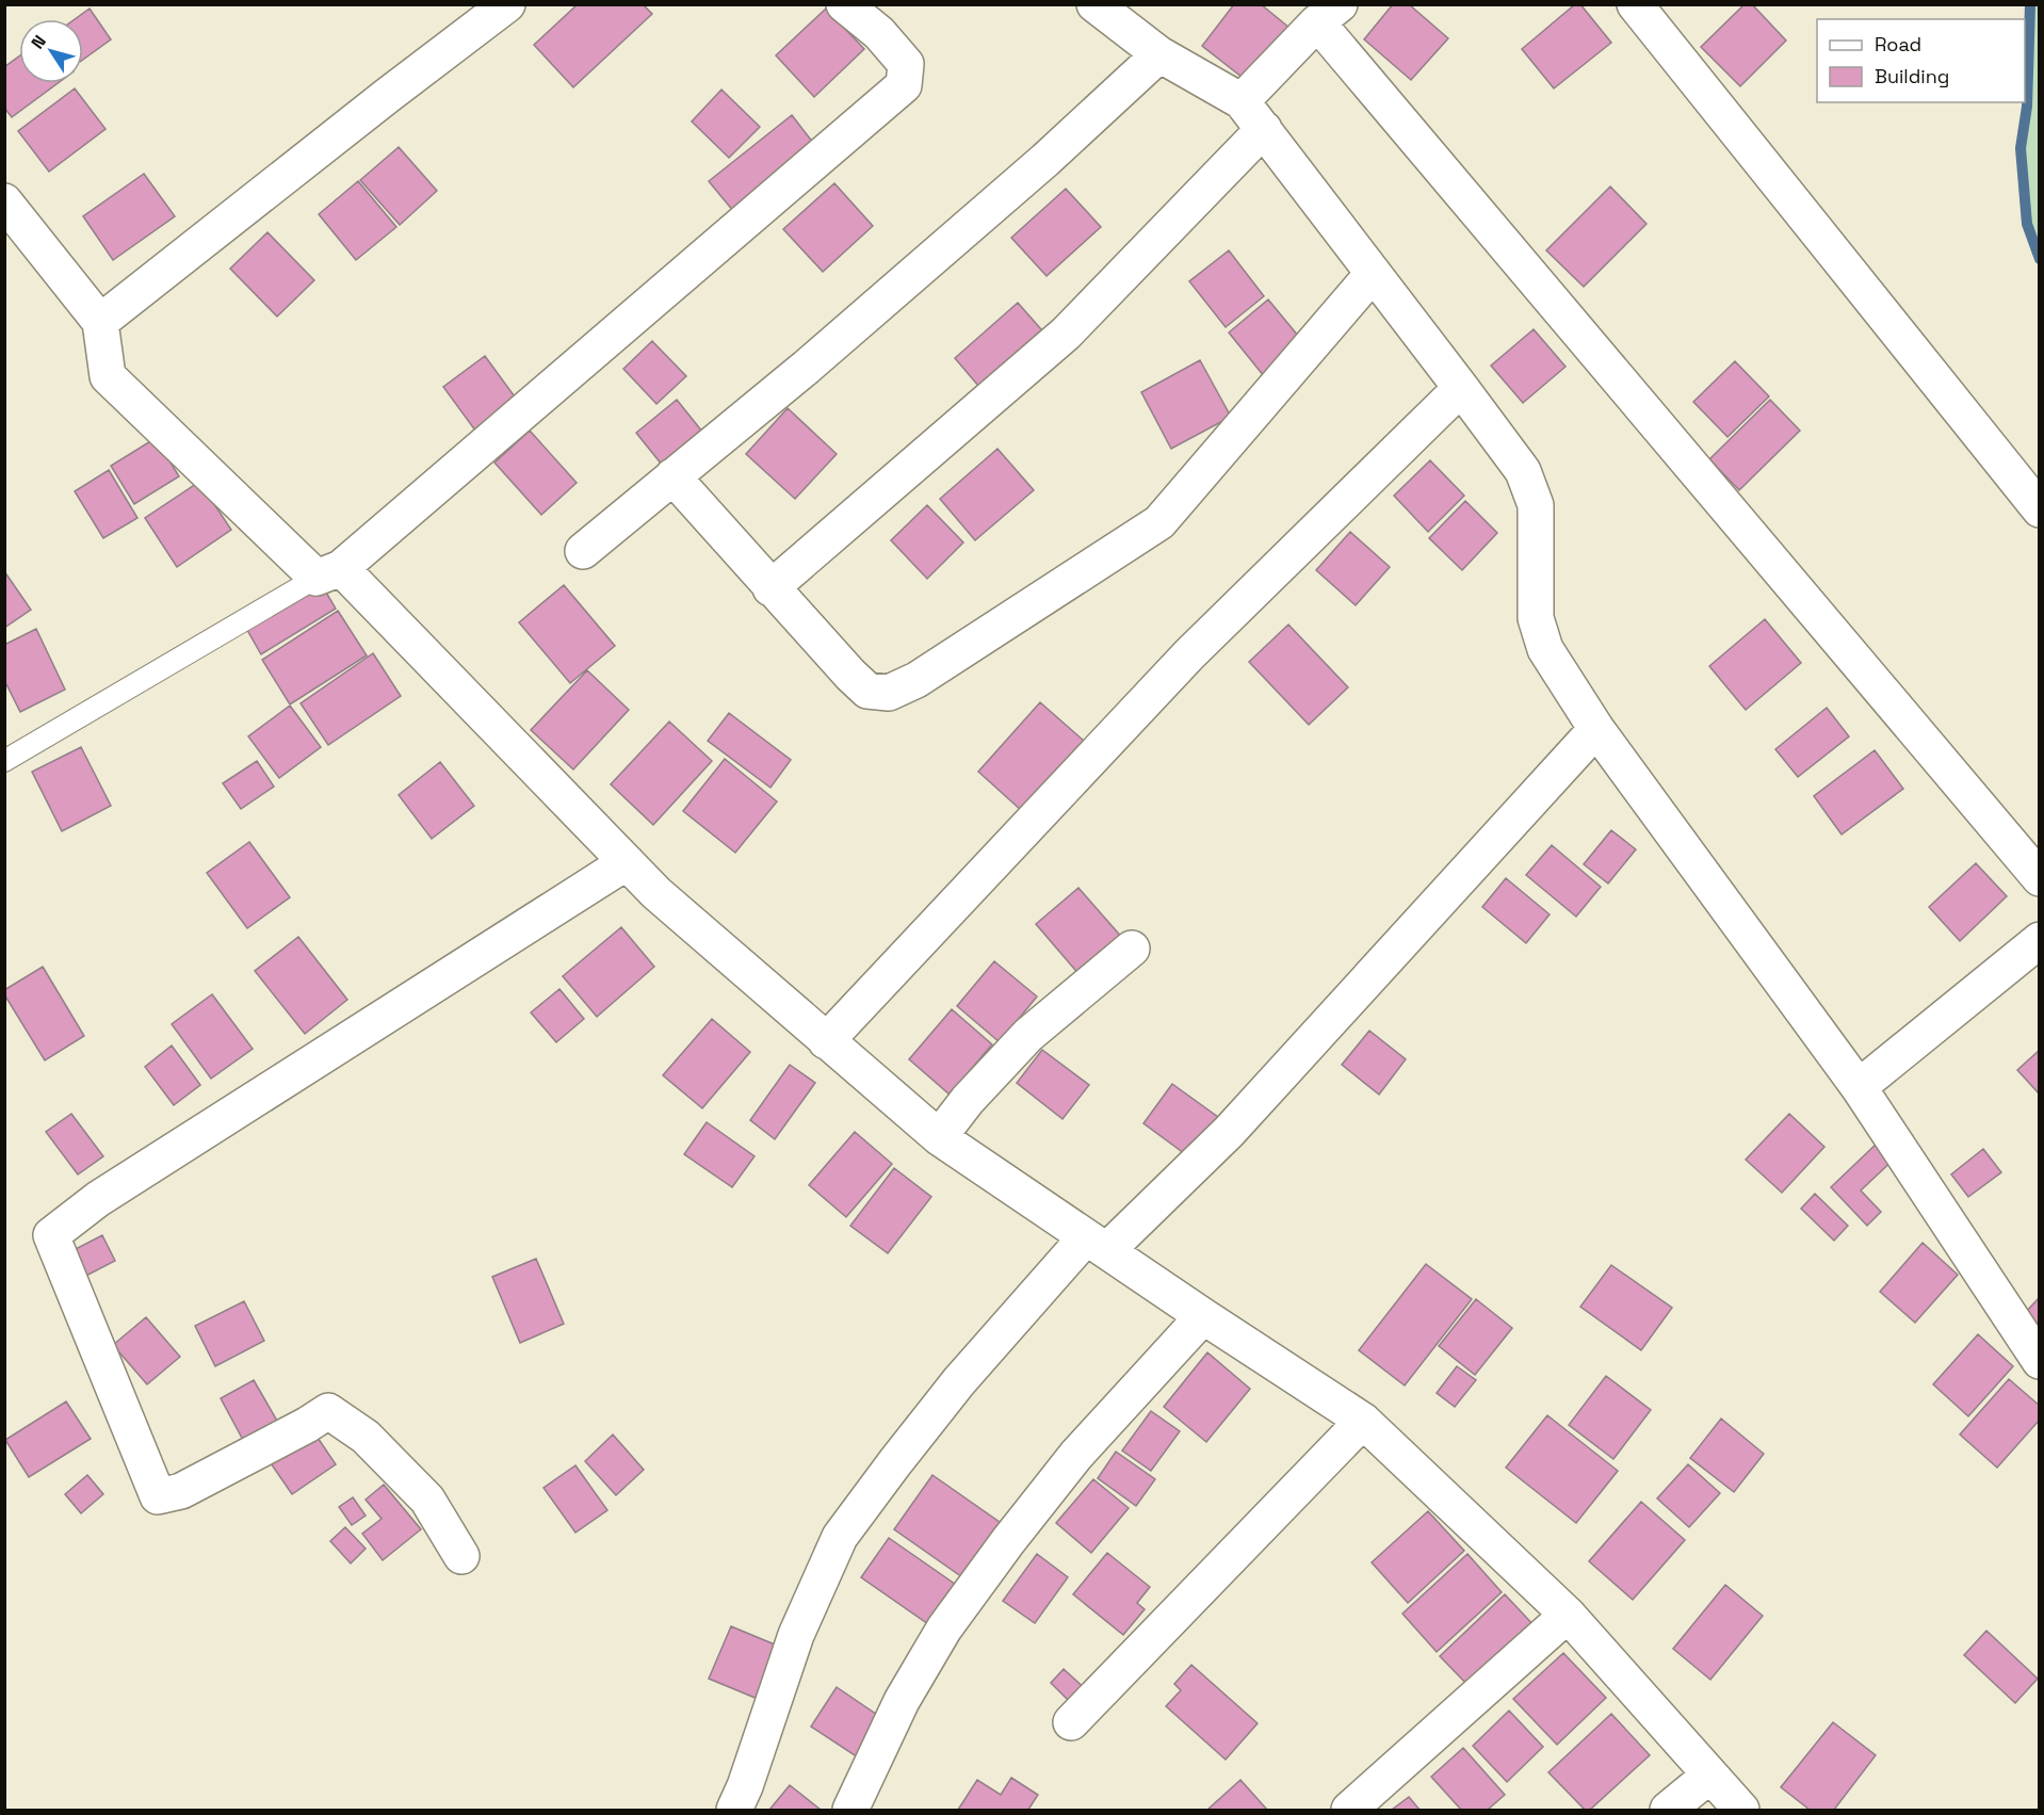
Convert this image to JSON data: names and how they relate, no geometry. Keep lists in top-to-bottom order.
{
  "legend": ["Road", "Building"],
  "north": "top left"
}
